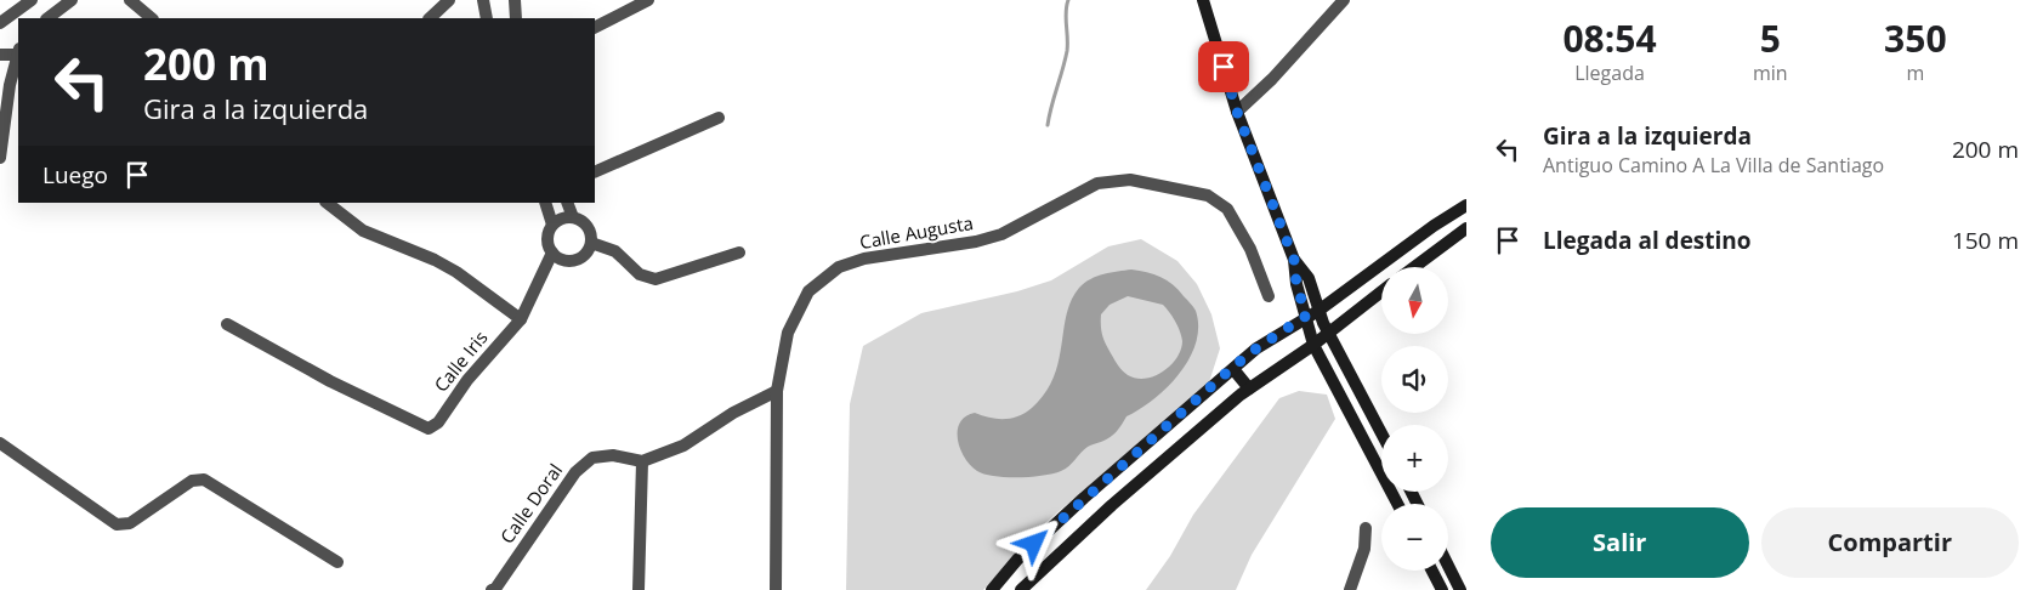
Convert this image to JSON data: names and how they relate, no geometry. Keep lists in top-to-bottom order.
{
  "streets": {
    "street": ["Calle Augusta", "Calle Iris", "Calle Doral"]
  },
  "north": "bottom",
  "page": {
    "eta": [
      "08:54",
      "Llegada",
      "5",
      "min",
      "350",
      "m"
    ],
    "turn": ["200 m", "Gira a la izquierda"],
    "list": [
      {
        "name": "Gira a la izquierda",
        "note": "Antiguo Camino A La Villa de Santiago",
        "value": "200 m"
      },
      {
        "name": "Llegada al destino",
        "value": "150 m"
      }
    ],
    "then": "Luego",
    "map_buttons": ["+", "−"],
    "buttons": ["Salir", "Compartir"]
  }
}
